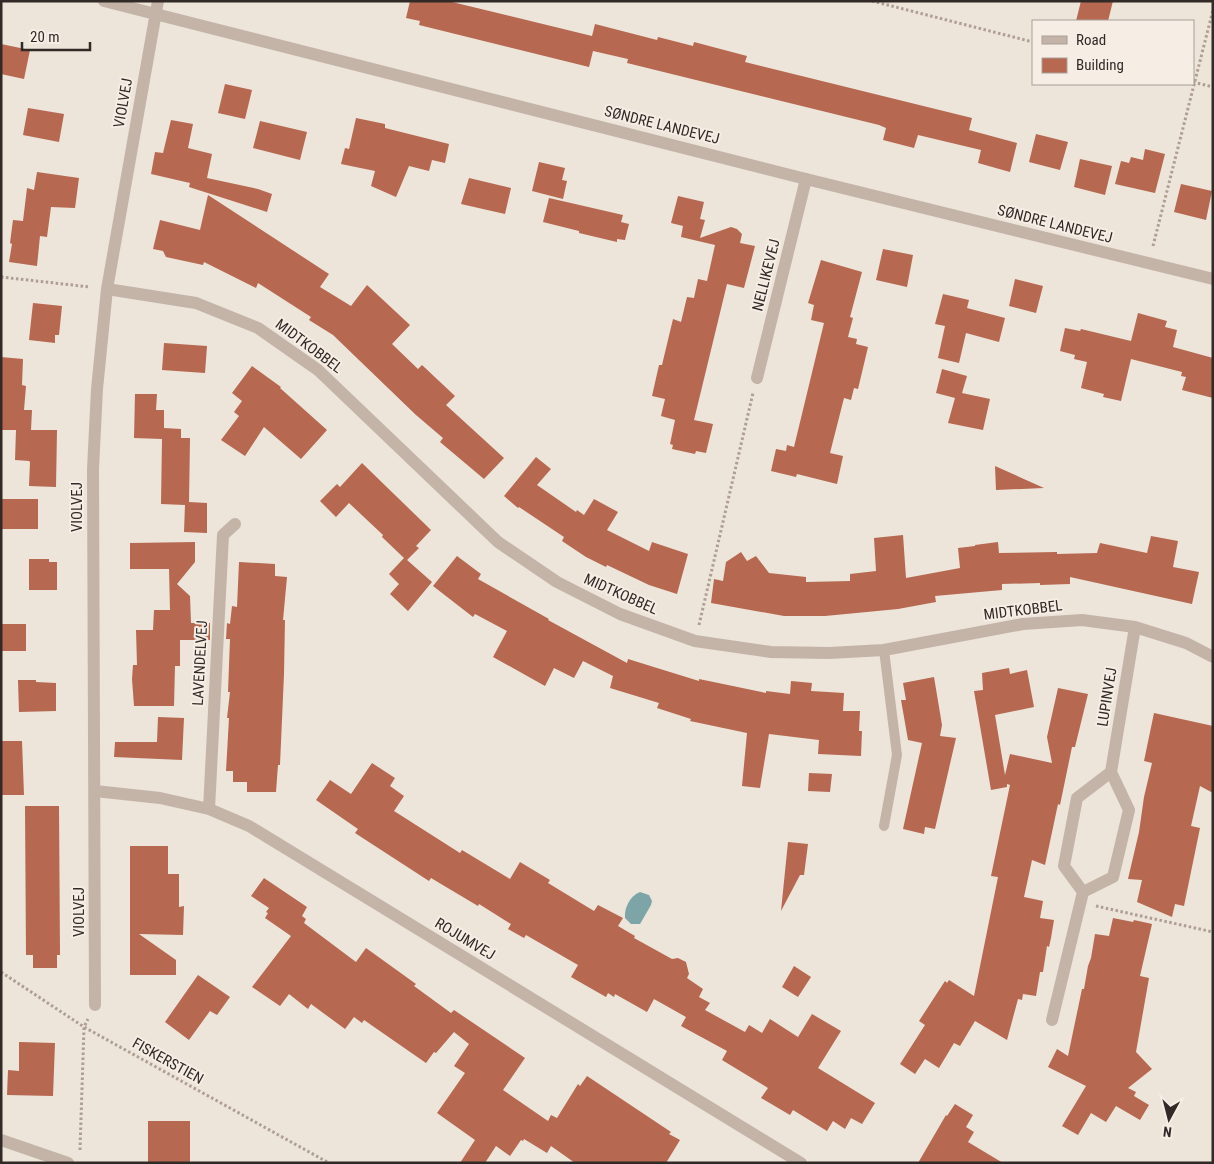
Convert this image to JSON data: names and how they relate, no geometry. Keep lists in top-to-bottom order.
{
  "streets": {
    "street": [
      "VIOLVEJ",
      "SØNDRE LANDEVEJ",
      "NELLIKEVEJ",
      "MIDTKOBBEL",
      "LAVENDELVEJ",
      "LUPINVEJ",
      "ROJUMVEJ"
    ],
    "path": ["FISKERSTIEN"]
  },
  "crossings": [
    ["VIOLVEJ", "SØNDRE LANDEVEJ"],
    ["VIOLVEJ", "MIDTKOBBEL"],
    ["VIOLVEJ", "ROJUMVEJ"],
    ["SØNDRE LANDEVEJ", "NELLIKEVEJ"],
    ["MIDTKOBBEL", "LUPINVEJ"],
    ["LAVENDELVEJ", "ROJUMVEJ"]
  ],
  "legend": ["Road", "Building"],
  "scale_bar": "20 m",
  "north": "bottom"
}
